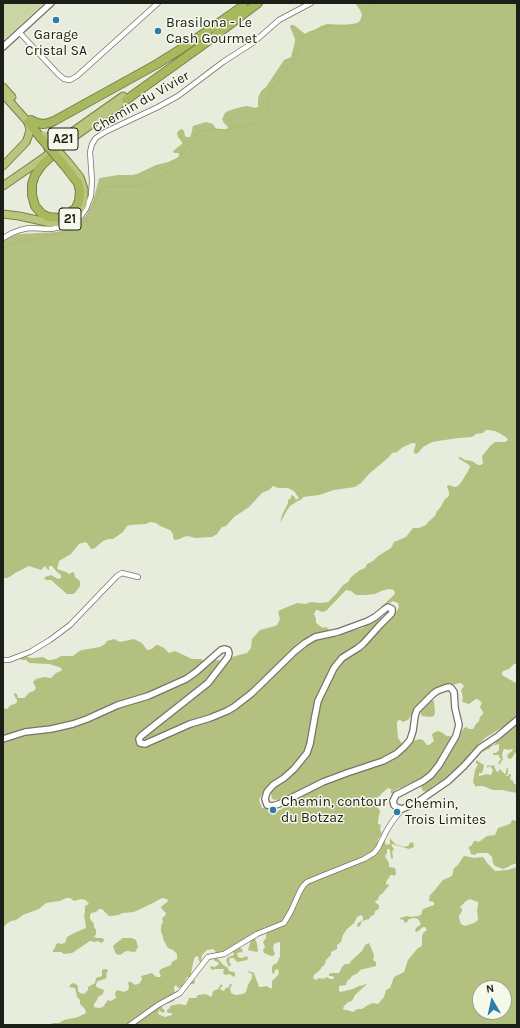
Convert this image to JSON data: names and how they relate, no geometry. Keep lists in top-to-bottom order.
{
  "streets": {
    "highway": ["A21", "21"],
    "street": ["Chemin du Vivier"]
  },
  "places": [
    "Garage Cristal SA",
    "Brasilona - Le Cash Gourmet",
    "Chemin, contour du Botzaz",
    "Chemin, Trois Limites"
  ],
  "north": "top"
}
